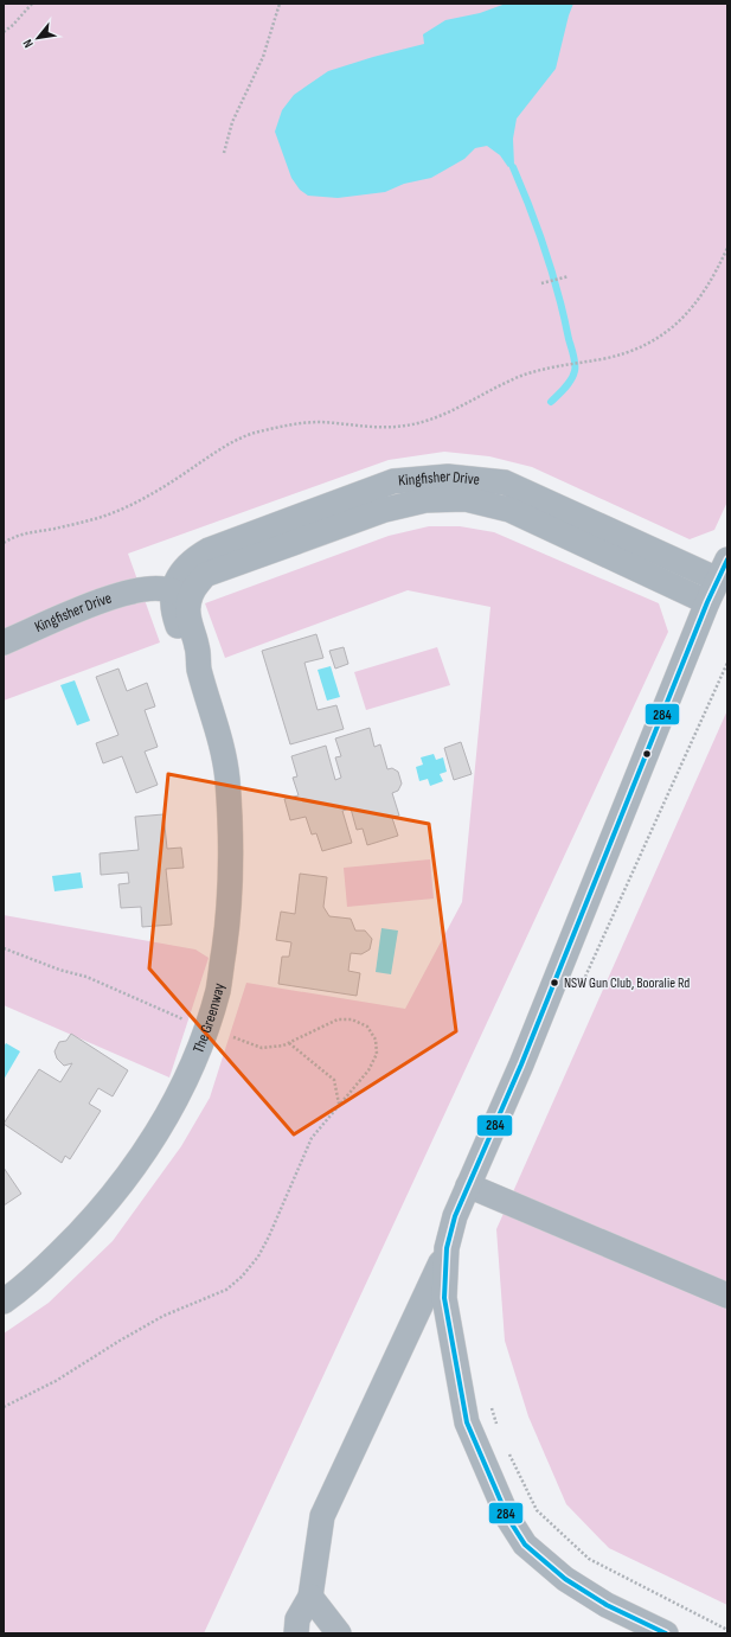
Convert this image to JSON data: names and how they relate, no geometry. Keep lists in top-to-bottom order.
{
  "streets": {
    "street": ["Kingfisher Drive", "The Greenway"]
  },
  "crossings": [
    ["Kingfisher Drive", "The Greenway"]
  ],
  "places": ["NSW Gun Club, Booralie Rd"],
  "lines": ["transit line 284"],
  "north": "bottom left"
}
